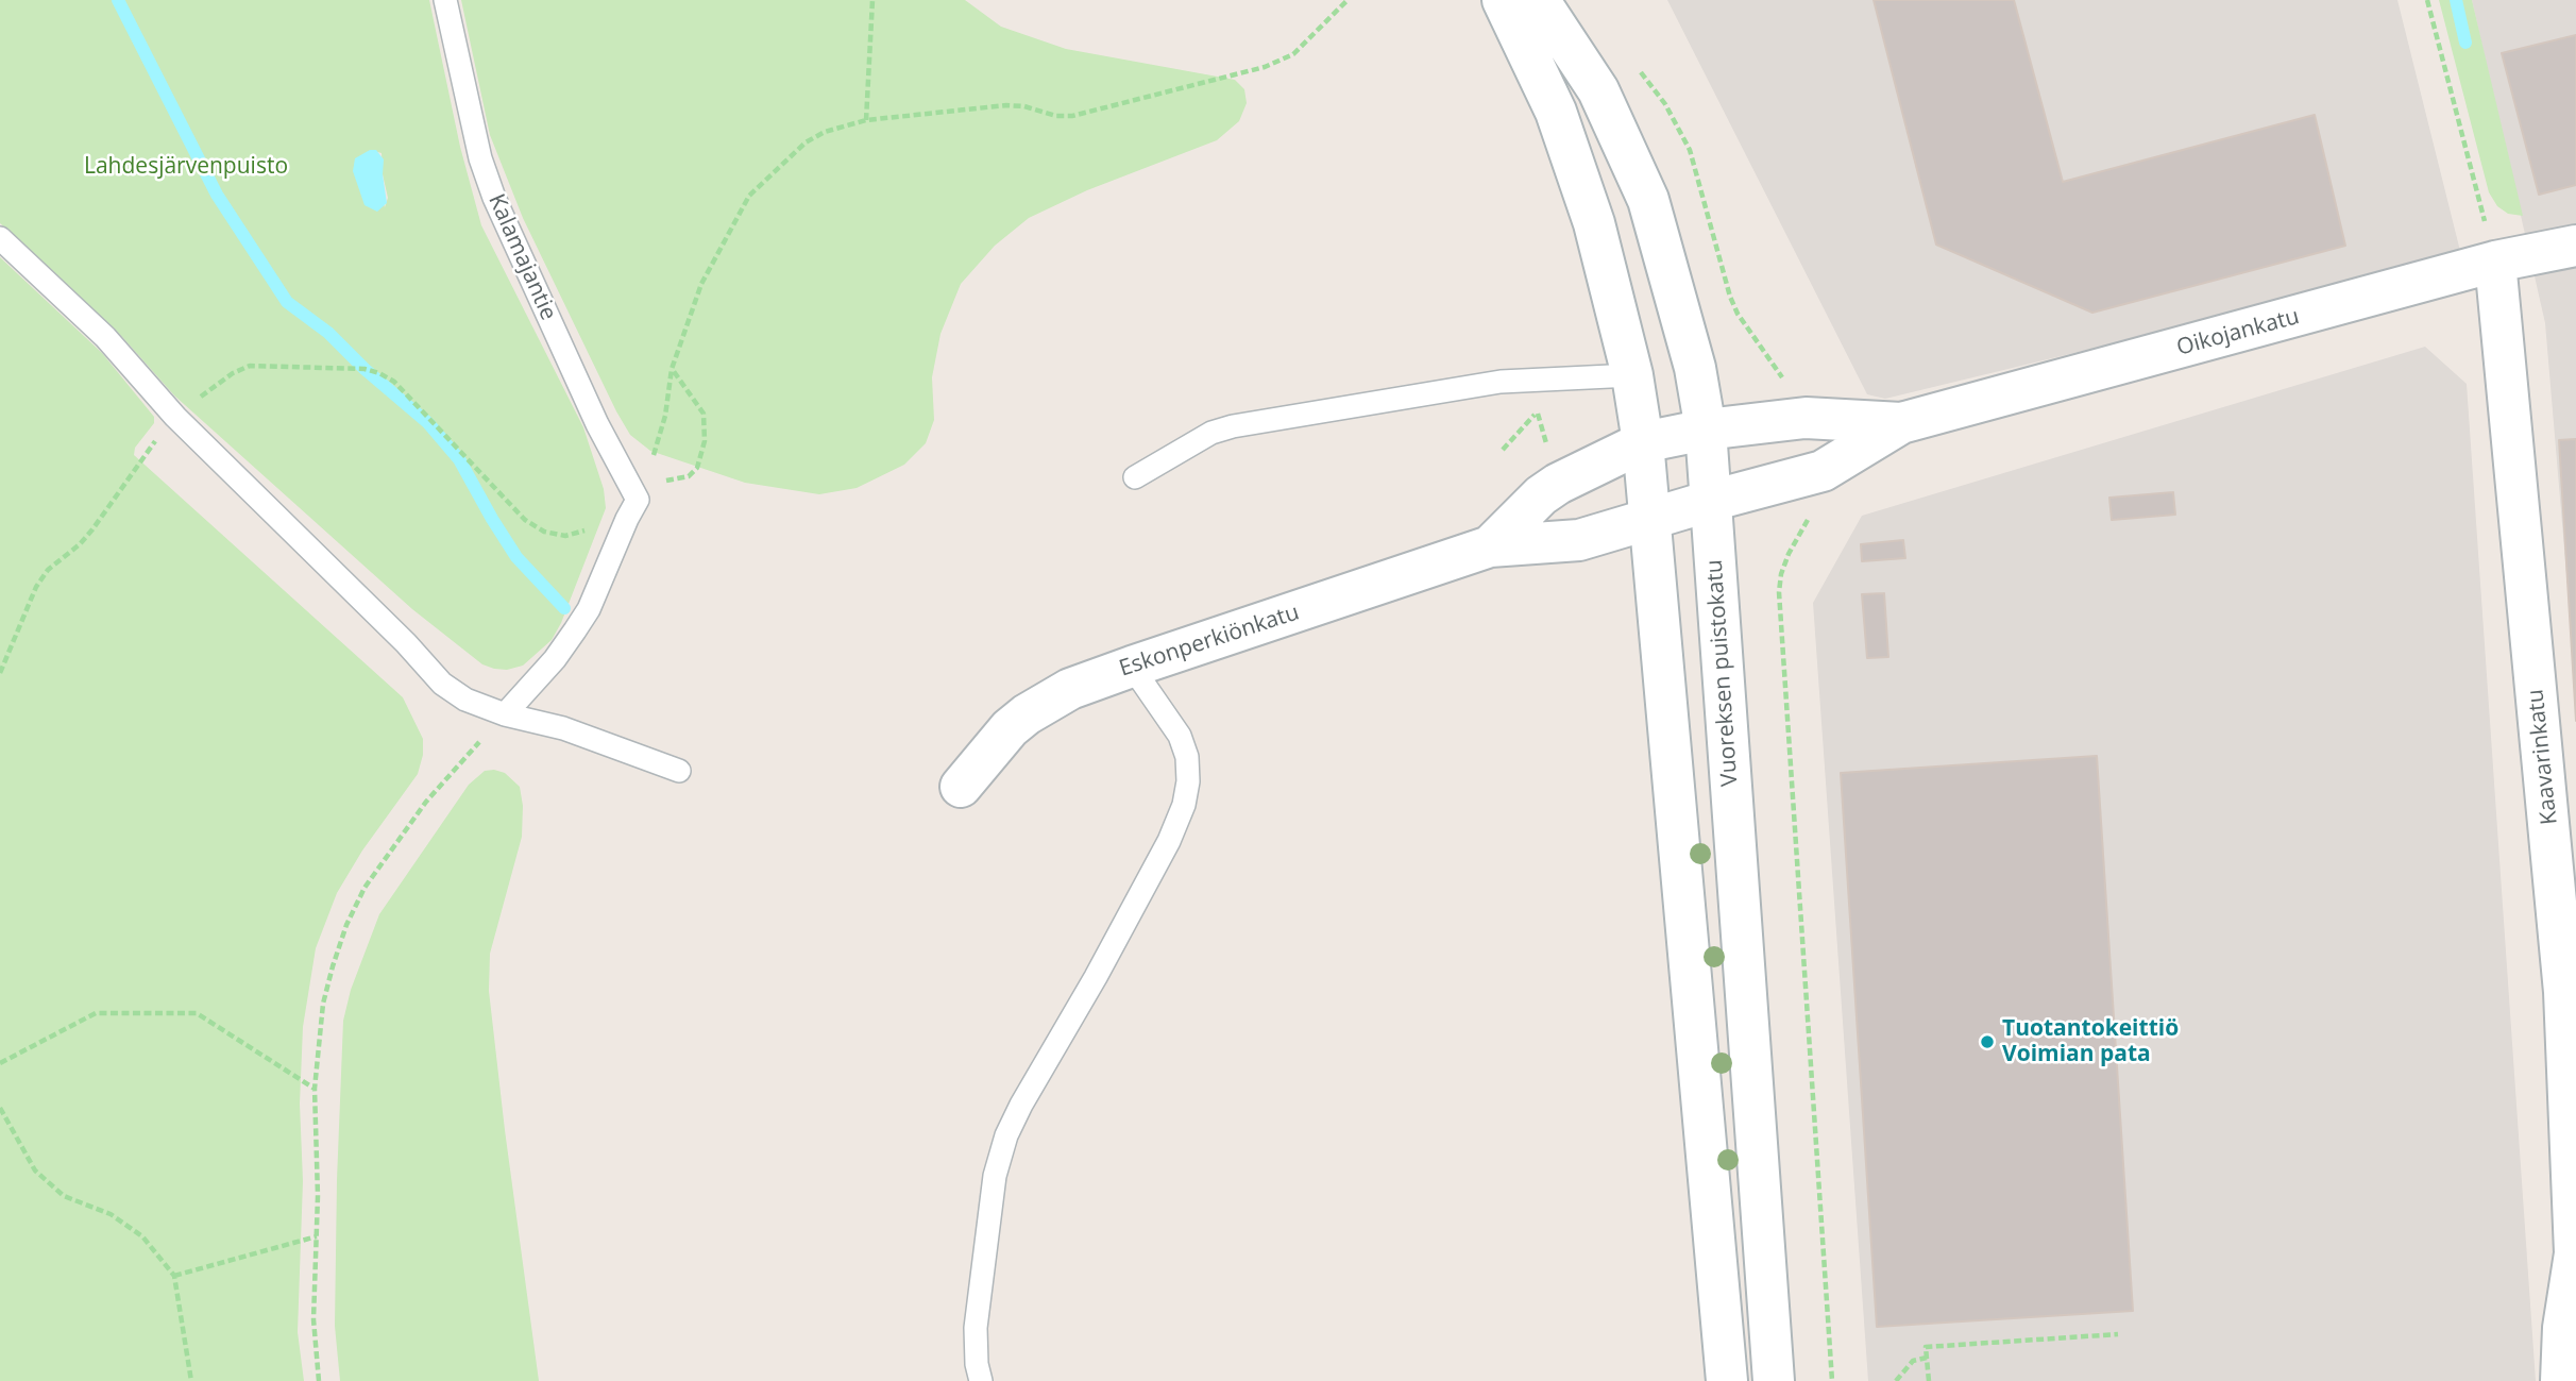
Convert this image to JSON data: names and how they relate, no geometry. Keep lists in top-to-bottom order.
{
  "streets": {
    "street": [
      "Oikojankatu",
      "Eskonperkiönkatu",
      "Vuoreksen puistokatu",
      "Kaavarinkatu"
    ],
    "lane": ["Kalamajantie"]
  },
  "crossings": [
    ["Oikojankatu", "Eskonperkiönkatu"],
    ["Oikojankatu", "Vuoreksen puistokatu"],
    ["Oikojankatu", "Kaavarinkatu"]
  ],
  "parks": ["Lahdesjärvenpuisto"],
  "places": ["Tuotantokeittiö Voimian pata"]
}
